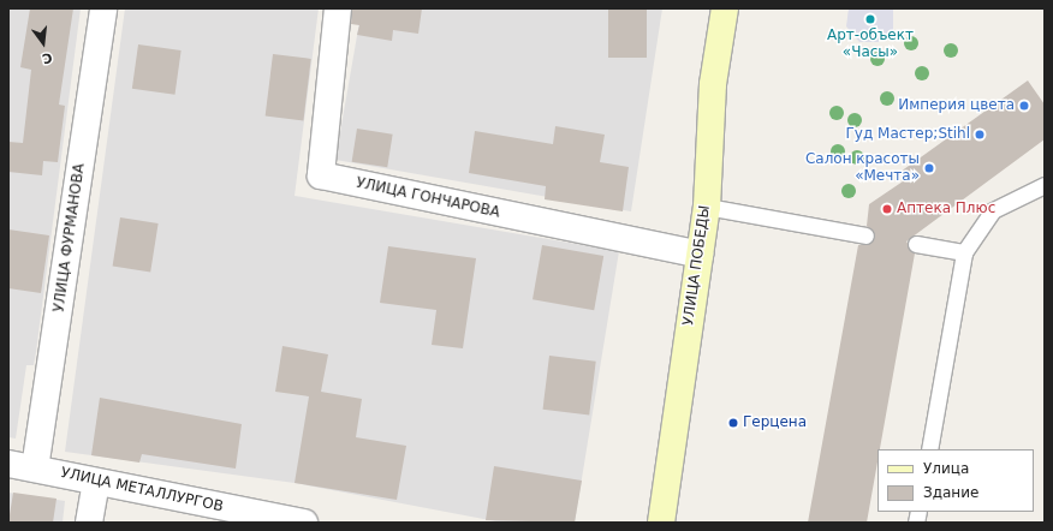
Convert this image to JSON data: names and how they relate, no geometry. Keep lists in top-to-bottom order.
{
  "streets": {
    "street": [
      "УЛИЦА ГОНЧАРОВА",
      "УЛИЦА ФУРМАНОВА",
      "УЛИЦА ПОБЕДЫ",
      "УЛИЦА МЕТАЛЛУРГОВ"
    ]
  },
  "crossings": [
    ["УЛИЦА ГОНЧАРОВА", "УЛИЦА ПОБЕДЫ"],
    ["УЛИЦА ФУРМАНОВА", "УЛИЦА МЕТАЛЛУРГОВ"]
  ],
  "places": [
    "Арт-объект «Часы»",
    "Империя цвета",
    "Гуд Мастер;Stihl",
    "Салон красоты «Мечта»",
    "Аптека Плюс",
    "Герцена"
  ],
  "legend": ["Улица", "Здание"],
  "north": "bottom"
}
